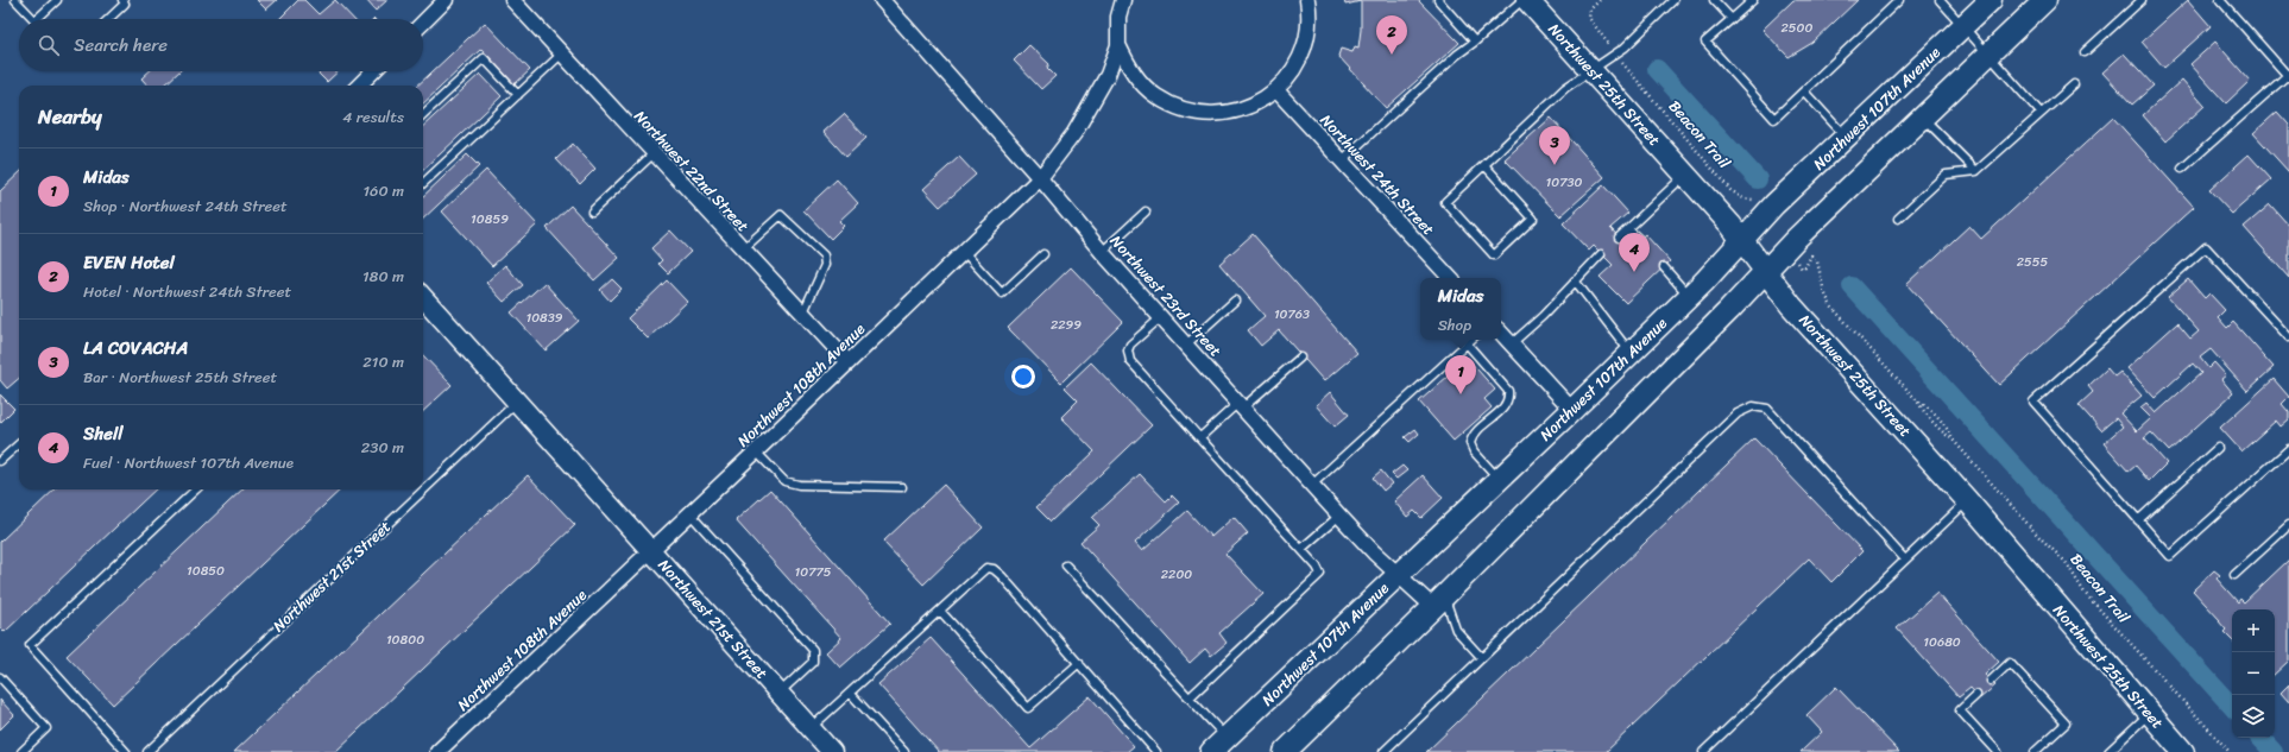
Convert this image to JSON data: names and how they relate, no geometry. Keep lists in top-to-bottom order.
{
  "streets": {
    "main road": ["Northwest 25th Street", "Northwest 107th Avenue"],
    "street": [
      "Northwest 22nd Street",
      "Northwest 24th Street",
      "Northwest 23rd Street",
      "Northwest 108th Avenue",
      "Northwest 21st Street"
    ],
    "path": ["Beacon Trail"]
  },
  "crossings": [
    ["Northwest 25th Street", "Northwest 107th Avenue"],
    ["Northwest 107th Avenue", "Northwest 23rd Street"],
    ["Northwest 22nd Street", "Northwest 108th Avenue"],
    ["Northwest 23rd Street", "Northwest 108th Avenue"],
    ["Northwest 108th Avenue", "Northwest 21st Street"]
  ],
  "house_numbers": [
    "2500",
    "10730",
    "10859",
    "2555",
    "10763",
    "10839",
    "2299",
    "10850",
    "10775",
    "2200",
    "10800",
    "10680"
  ],
  "page": {
    "pins": [
      "2",
      "3",
      "4",
      "1"
    ],
    "search": "Search here",
    "heading": ["Nearby", "4 results"],
    "list": [
      {
        "mark": "1",
        "name": "Midas",
        "note": "Shop · Northwest 24th Street",
        "value": "160 m"
      },
      {
        "mark": "2",
        "name": "EVEN Hotel",
        "note": "Hotel · Northwest 24th Street",
        "value": "180 m"
      },
      {
        "mark": "3",
        "name": "LA COVACHA",
        "note": "Bar · Northwest 25th Street",
        "value": "210 m"
      },
      {
        "mark": "4",
        "name": "Shell",
        "note": "Fuel · Northwest 107th Avenue",
        "value": "230 m"
      }
    ],
    "popup": ["Midas", "Shop"],
    "map_buttons": ["+", "−"]
  }
}
